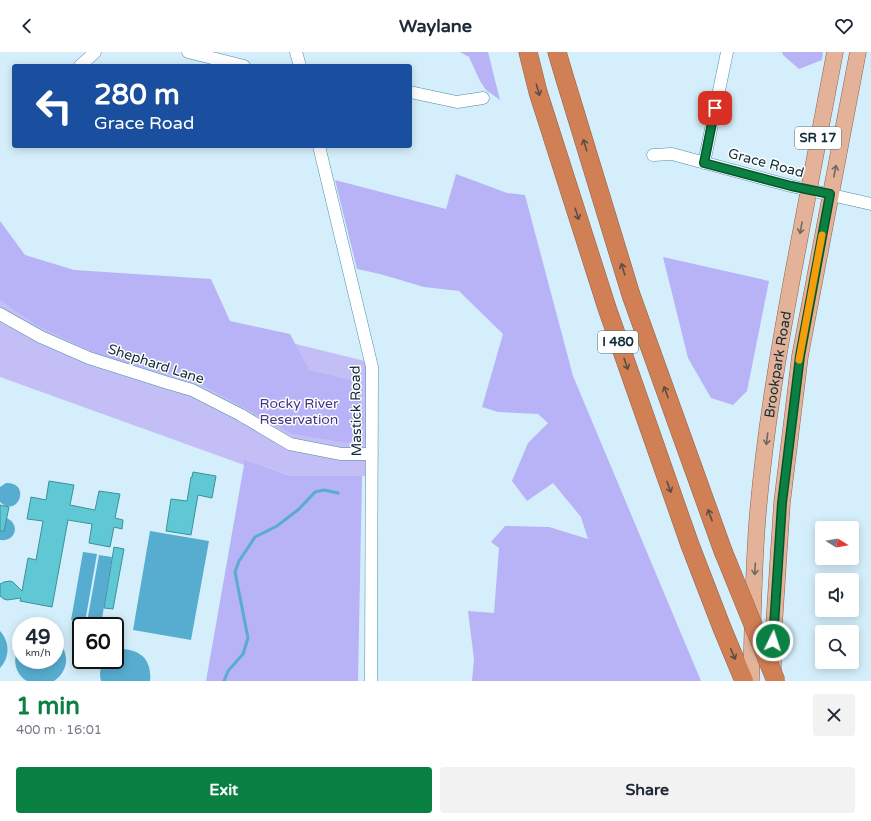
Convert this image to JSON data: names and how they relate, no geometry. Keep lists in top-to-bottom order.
{
  "streets": {
    "highway": ["I 480"],
    "main road": ["SR 17", "Brookpark Road"],
    "street": ["Grace Road", "Shephard Lane", "Mastick Road"]
  },
  "crossings": [
    ["Grace Road", "Brookpark Road"],
    ["Shephard Lane", "Mastick Road"]
  ],
  "parks": ["Rocky River Reservation"],
  "north": "right",
  "page": {
    "header": "Waylane",
    "turn": ["280 m", "Grace Road"],
    "speed": "49 km/h",
    "limit": "60",
    "heading": ["1 min", "400 m · 16:01"],
    "buttons": ["Exit", "Share"]
  }
}
